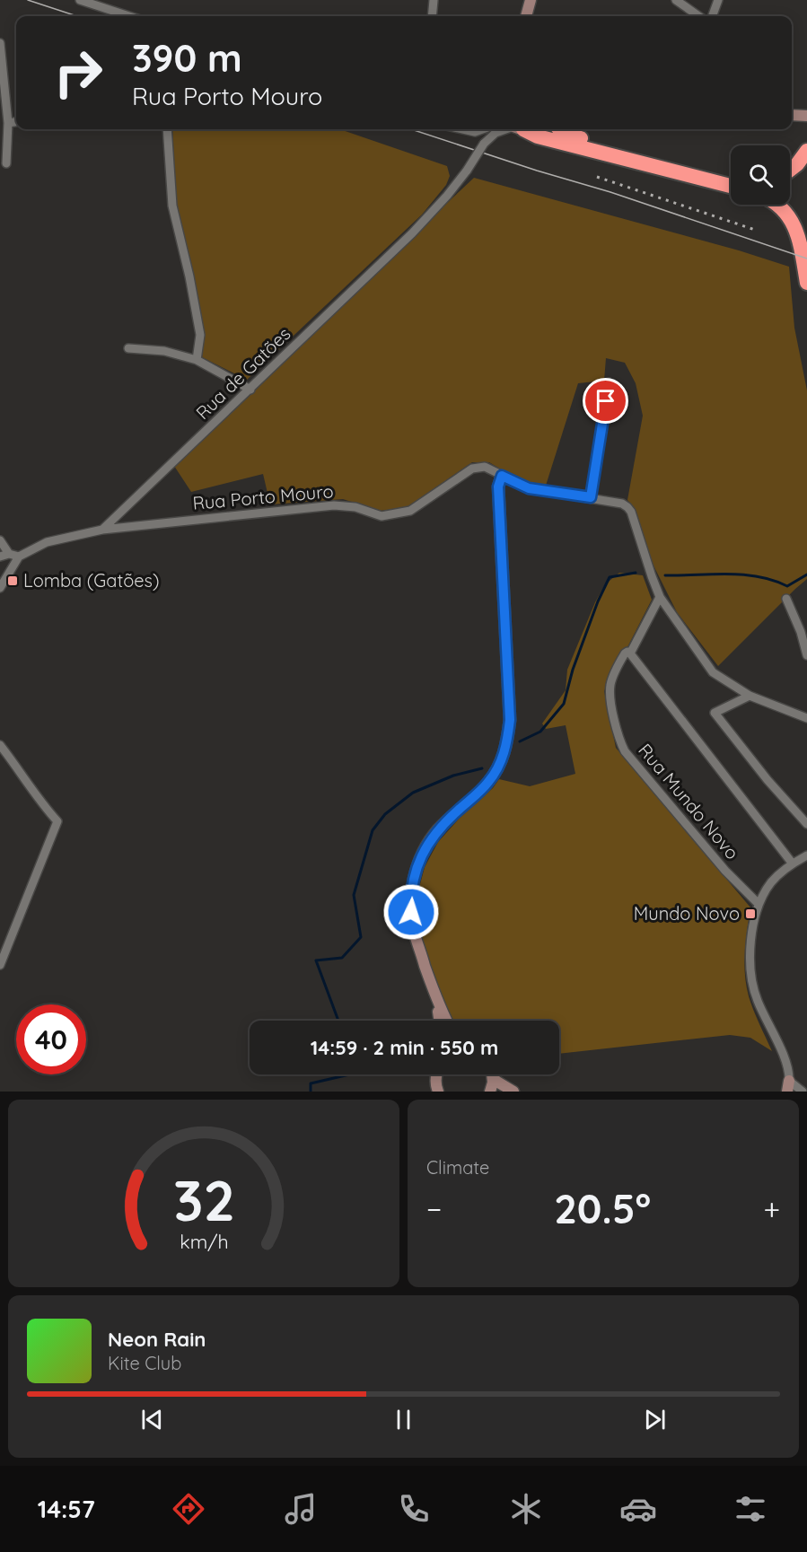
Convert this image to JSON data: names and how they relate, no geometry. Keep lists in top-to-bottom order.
{
  "streets": {
    "street": ["Rua de Gatões", "Rua Porto Mouro", "Rua Mundo Novo"]
  },
  "crossings": [
    ["Rua de Gatões", "Rua Porto Mouro"],
    ["Rua Porto Mouro", "Rua Mundo Novo"]
  ],
  "places": {
    "transit": ["Lomba (Gatões)", "Mundo Novo"]
  },
  "page": {
    "turn": ["390 m", "Rua Porto Mouro"],
    "limit": "40",
    "trip": "14:59 · 2 min · 550 m",
    "tile": "Climate",
    "heat": ["−", "20.5°", "+"],
    "song": ["Neon Rain", "Kite Club"],
    "tabs": "14:57",
    "gauge": ["32", "km/h"]
  }
}
